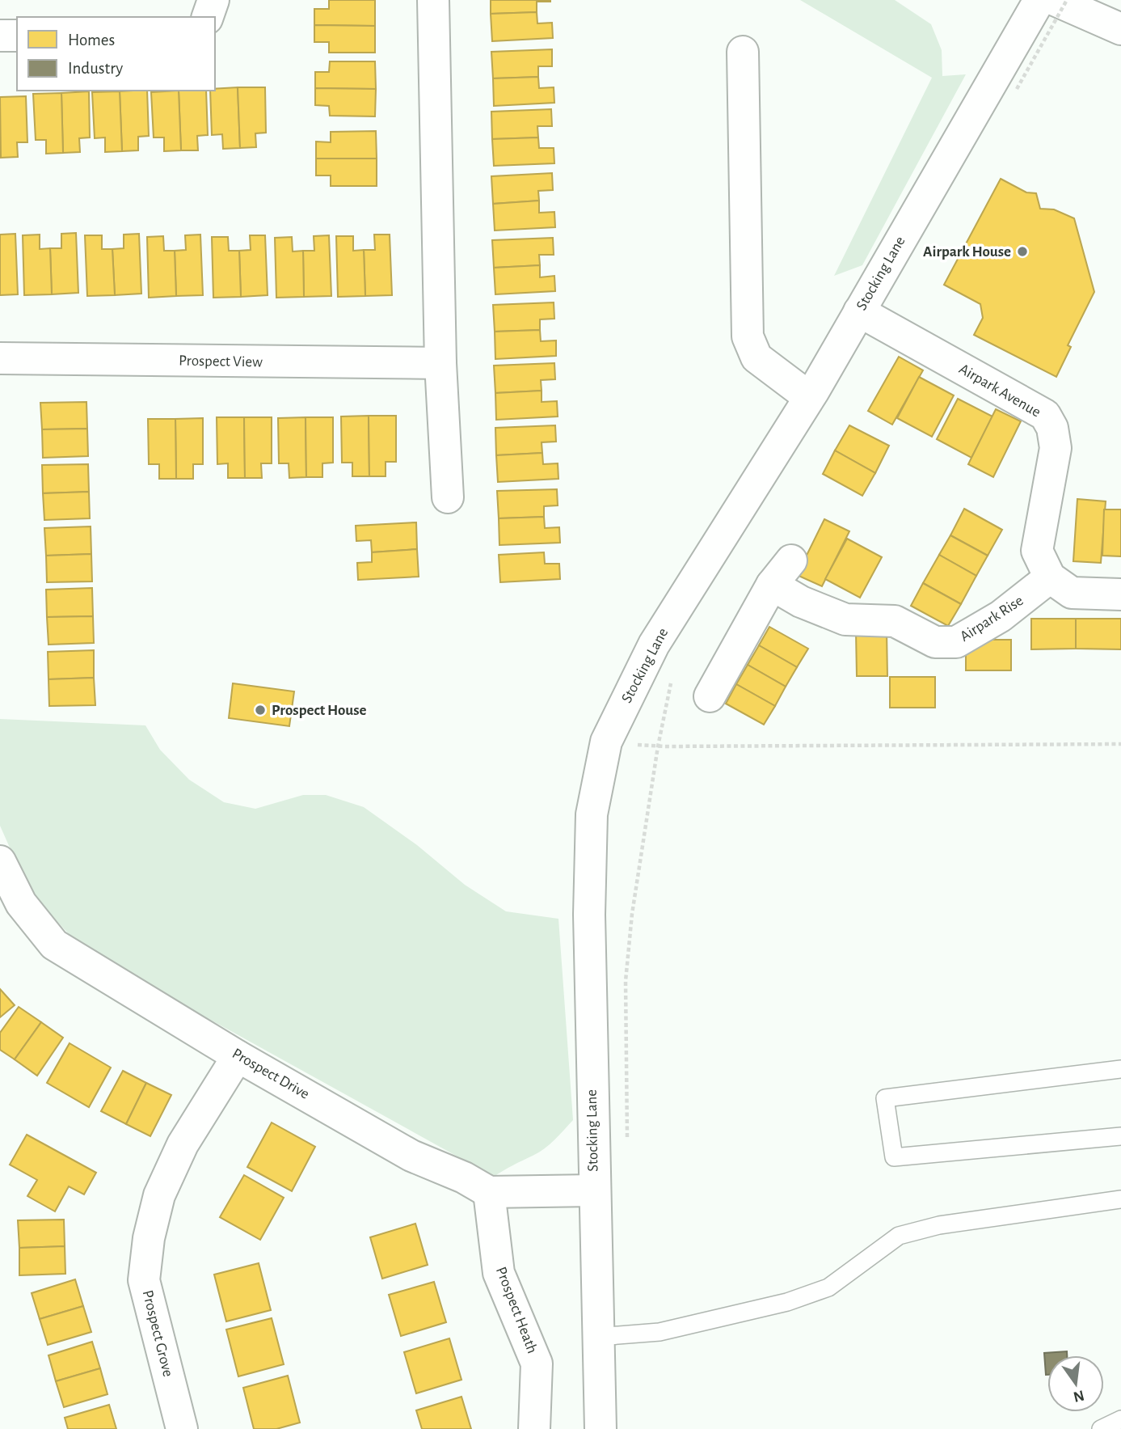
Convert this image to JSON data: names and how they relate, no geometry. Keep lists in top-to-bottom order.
{
  "streets": {
    "main road": [
      "Stocking Lane",
      "Prospect View",
      "Airpark Avenue",
      "Airpark Rise",
      "Prospect Drive",
      "Prospect Heath",
      "Prospect Grove"
    ]
  },
  "crossings": [
    ["Stocking Lane", "Airpark Avenue"],
    ["Airpark Avenue", "Airpark Rise"],
    ["Prospect Drive", "Prospect Heath"],
    ["Prospect Drive", "Prospect Grove"]
  ],
  "places": ["Airpark House", "Prospect House"],
  "legend": ["Homes", "Industry"],
  "north": "bottom"
}
